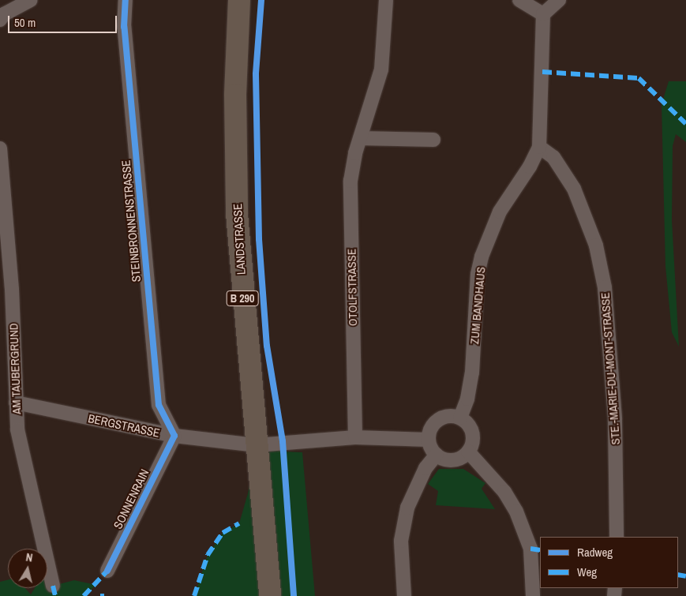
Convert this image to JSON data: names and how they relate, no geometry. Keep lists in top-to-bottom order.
{
  "streets": {
    "main road": ["LANDSTRASSE", "B 290"],
    "street": [
      "STEINBRONNENSTRASSE",
      "OTOLFSTRASSE",
      "ZUM BANDHAUS",
      "AM TAUBERGRUND",
      "STE.-MARIE-DU-MONT-STRASSE",
      "BERGSTRASSE",
      "SONNENRAIN"
    ]
  },
  "crossings": [
    ["STEINBRONNENSTRASSE", "BERGSTRASSE"],
    ["STEINBRONNENSTRASSE", "SONNENRAIN"],
    ["LANDSTRASSE", "BERGSTRASSE"],
    ["ZUM BANDHAUS", "STE.-MARIE-DU-MONT-STRASSE"],
    ["AM TAUBERGRUND", "BERGSTRASSE"],
    ["BERGSTRASSE", "SONNENRAIN"]
  ],
  "legend": ["Radweg", "Weg"],
  "scale_bar": "50 m",
  "north": "top"
}
